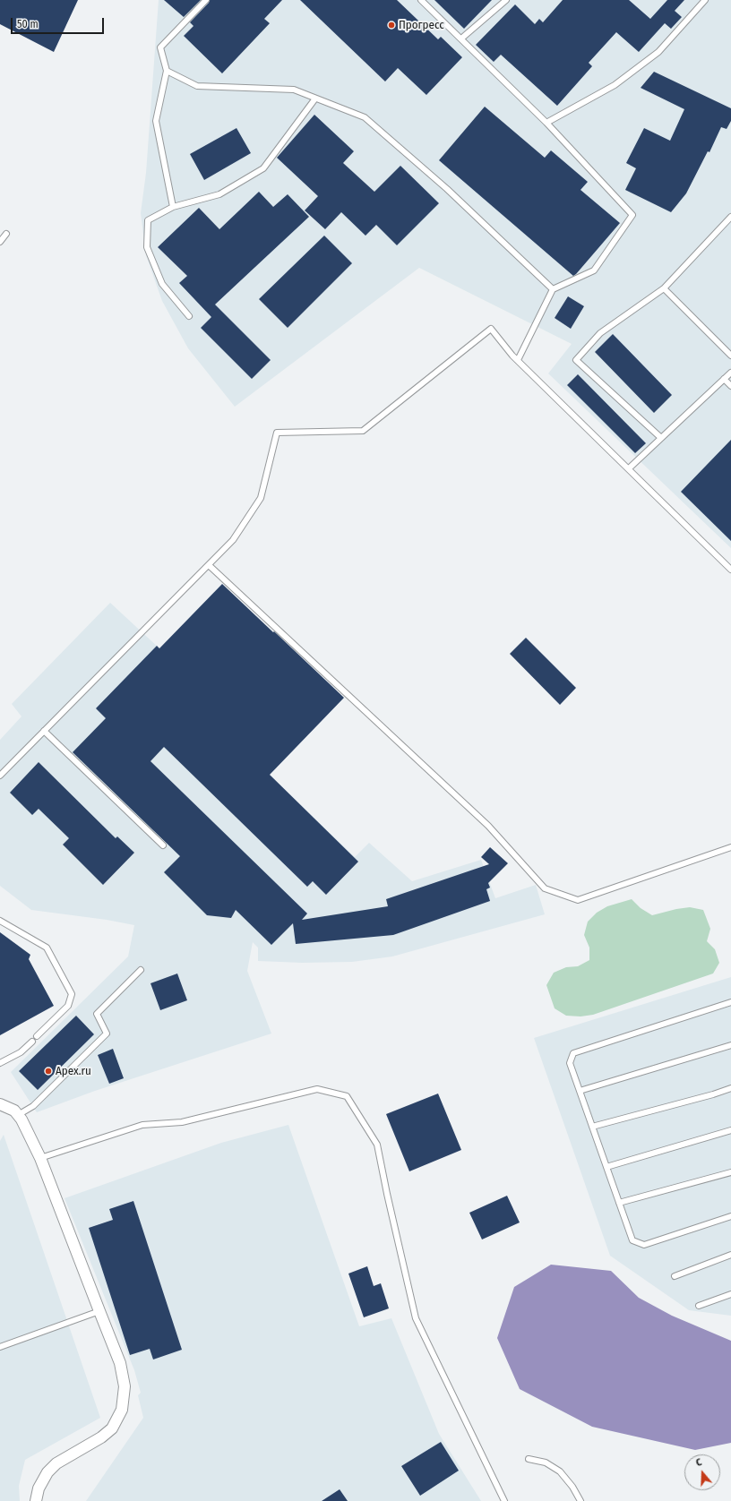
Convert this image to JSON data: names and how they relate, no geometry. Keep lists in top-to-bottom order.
{
  "places": ["Прогресс", "Apex.ru"],
  "scale_bar": "50 m",
  "north": "top"
}
